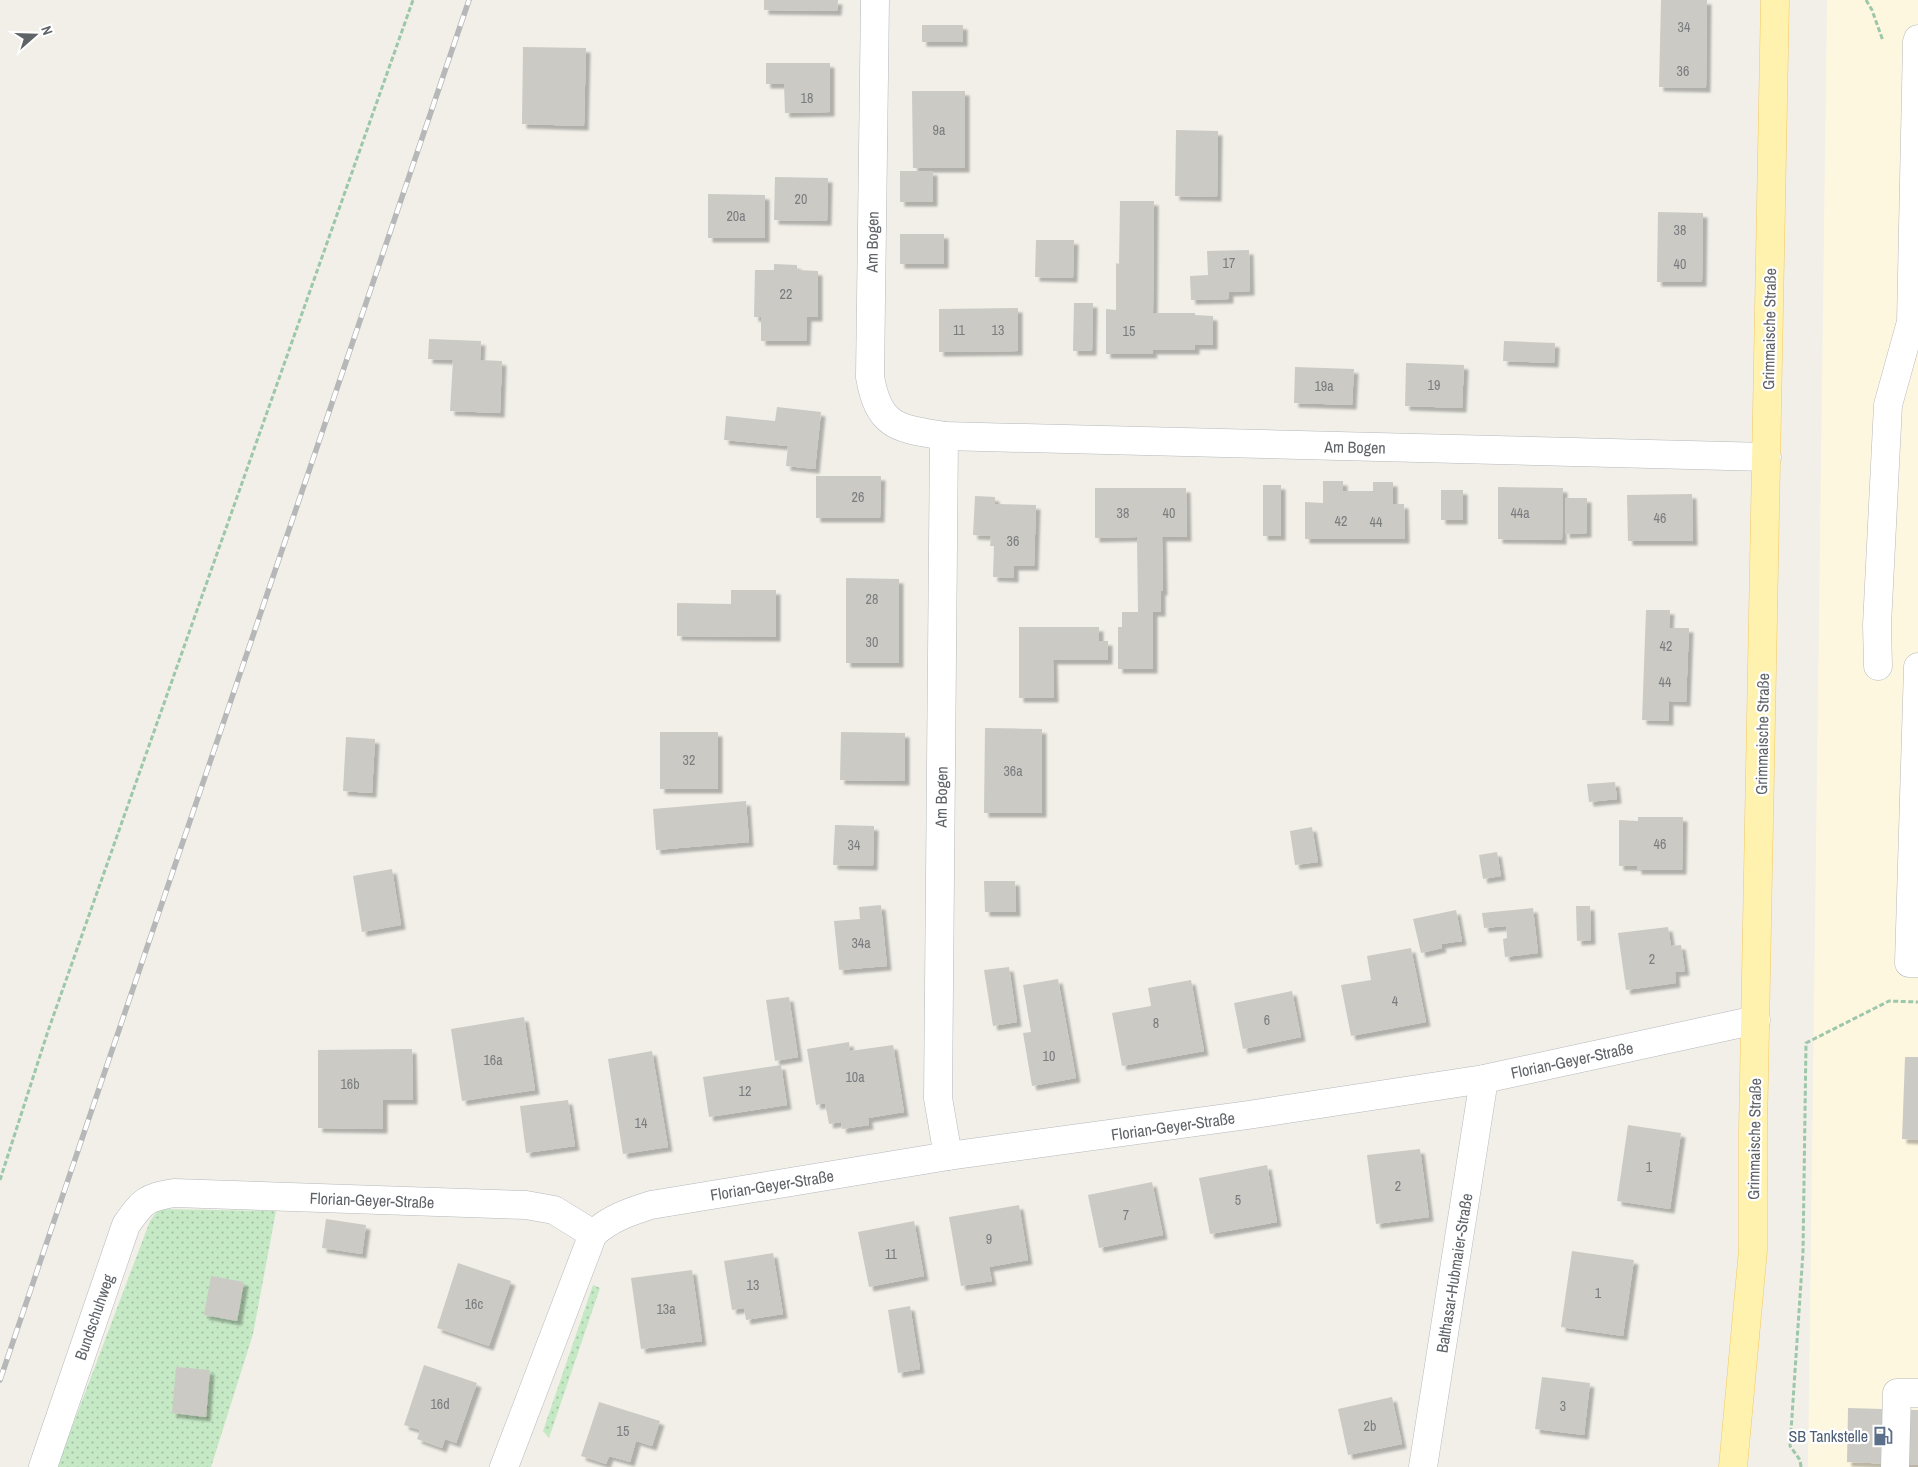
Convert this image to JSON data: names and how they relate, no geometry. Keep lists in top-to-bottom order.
{
  "streets": {
    "main road": ["Grimmaische Straße"],
    "street": [
      "Am Bogen",
      "Florian-Geyer-Straße",
      "Balthasar-Hubmaier-Straße",
      "Bundschuhweg"
    ]
  },
  "crossings": [
    ["Am Bogen", "Grimmaische Straße"],
    ["Am Bogen", "Florian-Geyer-Straße"],
    ["Grimmaische Straße", "Florian-Geyer-Straße"],
    ["Florian-Geyer-Straße", "Balthasar-Hubmaier-Straße"],
    ["Florian-Geyer-Straße", "Bundschuhweg"]
  ],
  "places": {
    "fuel station": ["SB Tankstelle"]
  },
  "house_numbers": [
    "34",
    "36",
    "18",
    "9a",
    "20",
    "20a",
    "38",
    "17",
    "40",
    "22",
    "11",
    "13",
    "15",
    "19",
    "19a",
    "26",
    "38",
    "40",
    "44a",
    "46",
    "42",
    "44",
    "36",
    "28",
    "30",
    "42",
    "44",
    "32",
    "36a",
    "46",
    "34",
    "34a",
    "2",
    "4",
    "6",
    "8",
    "10",
    "16a",
    "10a",
    "16b",
    "12",
    "14",
    "1",
    "2",
    "5",
    "7",
    "9",
    "11",
    "13",
    "1",
    "16c",
    "13a",
    "16d",
    "3",
    "2b",
    "15"
  ],
  "north": "right"
}
